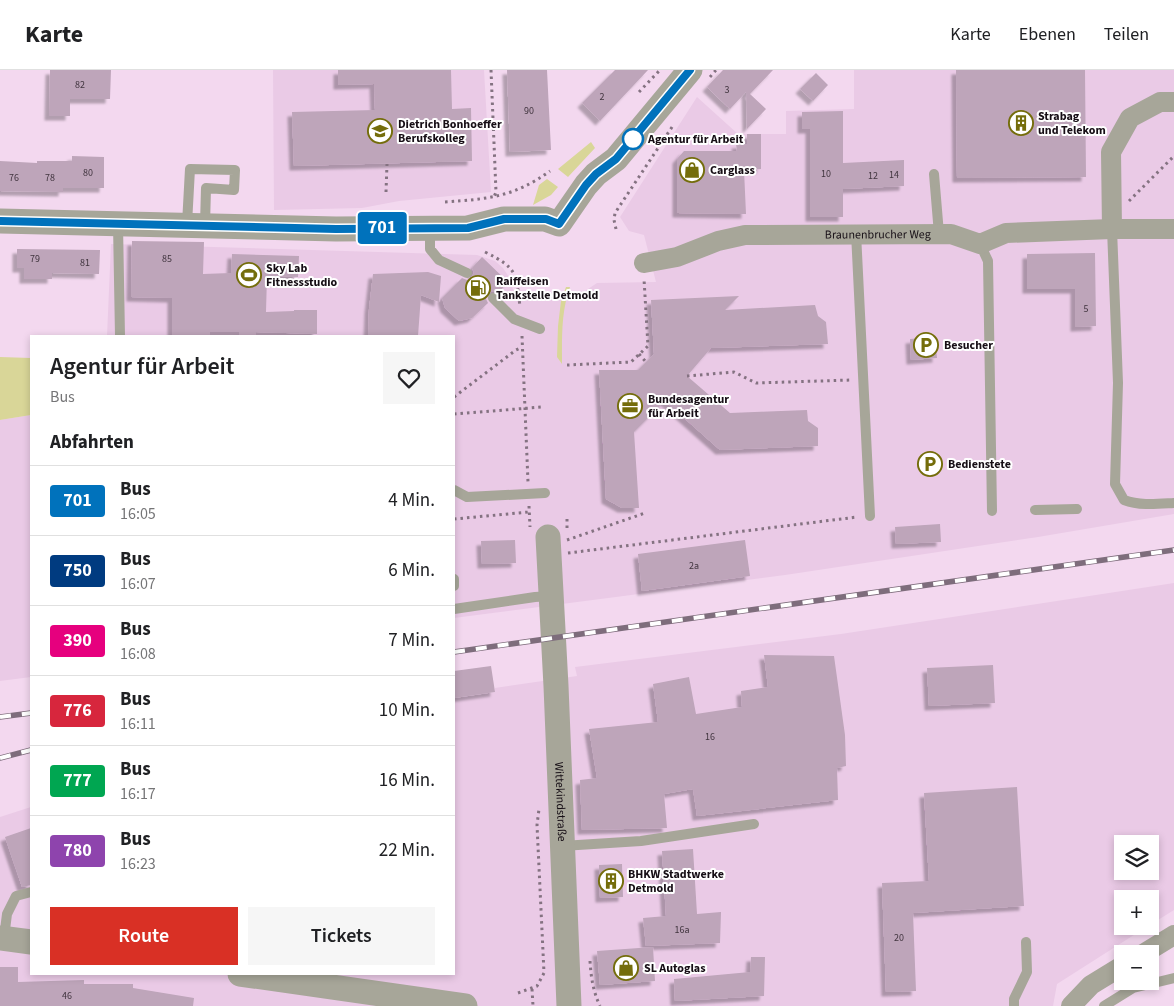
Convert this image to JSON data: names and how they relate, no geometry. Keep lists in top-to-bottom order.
{
  "streets": {
    "street": ["Braunenbrucher Weg", "Wittekindstraße"]
  },
  "places": {
    "building": ["Strabag und Telekom", "BHKW Stadtwerke Detmold"],
    "school or university": ["Dietrich Bonhoeffer Berufskolleg"],
    "other": ["Agentur für Arbeit"],
    "shop": ["Carglass", "SL Autoglas"],
    "sports": ["Sky Lab Fitnessstudio"],
    "fuel station": ["Raiffeisen Tankstelle Detmold"],
    "parking": ["Besucher", "Bedienstete"],
    "office": ["Bundesagentur für Arbeit"]
  },
  "lines": ["bus line 701"],
  "house_numbers": [
    "82",
    "3",
    "2",
    "90",
    "80",
    "10",
    "14",
    "12",
    "76",
    "78",
    "79",
    "85",
    "81",
    "5",
    "2a",
    "16",
    "16a",
    "20",
    "46"
  ],
  "page": {
    "header": "Karte",
    "nav": ["Karte", "Ebenen", "Teilen"],
    "on_map": "701",
    "heading": [
      ["Agentur für Arbeit", "Bus"],
      "Abfahrten"
    ],
    "list": [
      {
        "mark": "701",
        "name": "Bus",
        "note": "16:05",
        "value": "4 Min."
      },
      {
        "mark": "750",
        "name": "Bus",
        "note": "16:07",
        "value": "6 Min."
      },
      {
        "mark": "390",
        "name": "Bus",
        "note": "16:08",
        "value": "7 Min."
      },
      {
        "mark": "776",
        "name": "Bus",
        "note": "16:11",
        "value": "10 Min."
      },
      {
        "mark": "777",
        "name": "Bus",
        "note": "16:17",
        "value": "16 Min."
      },
      {
        "mark": "780",
        "name": "Bus",
        "note": "16:23",
        "value": "22 Min."
      }
    ],
    "map_buttons": ["+", "−"],
    "buttons": ["Route", "Tickets"]
  }
}
